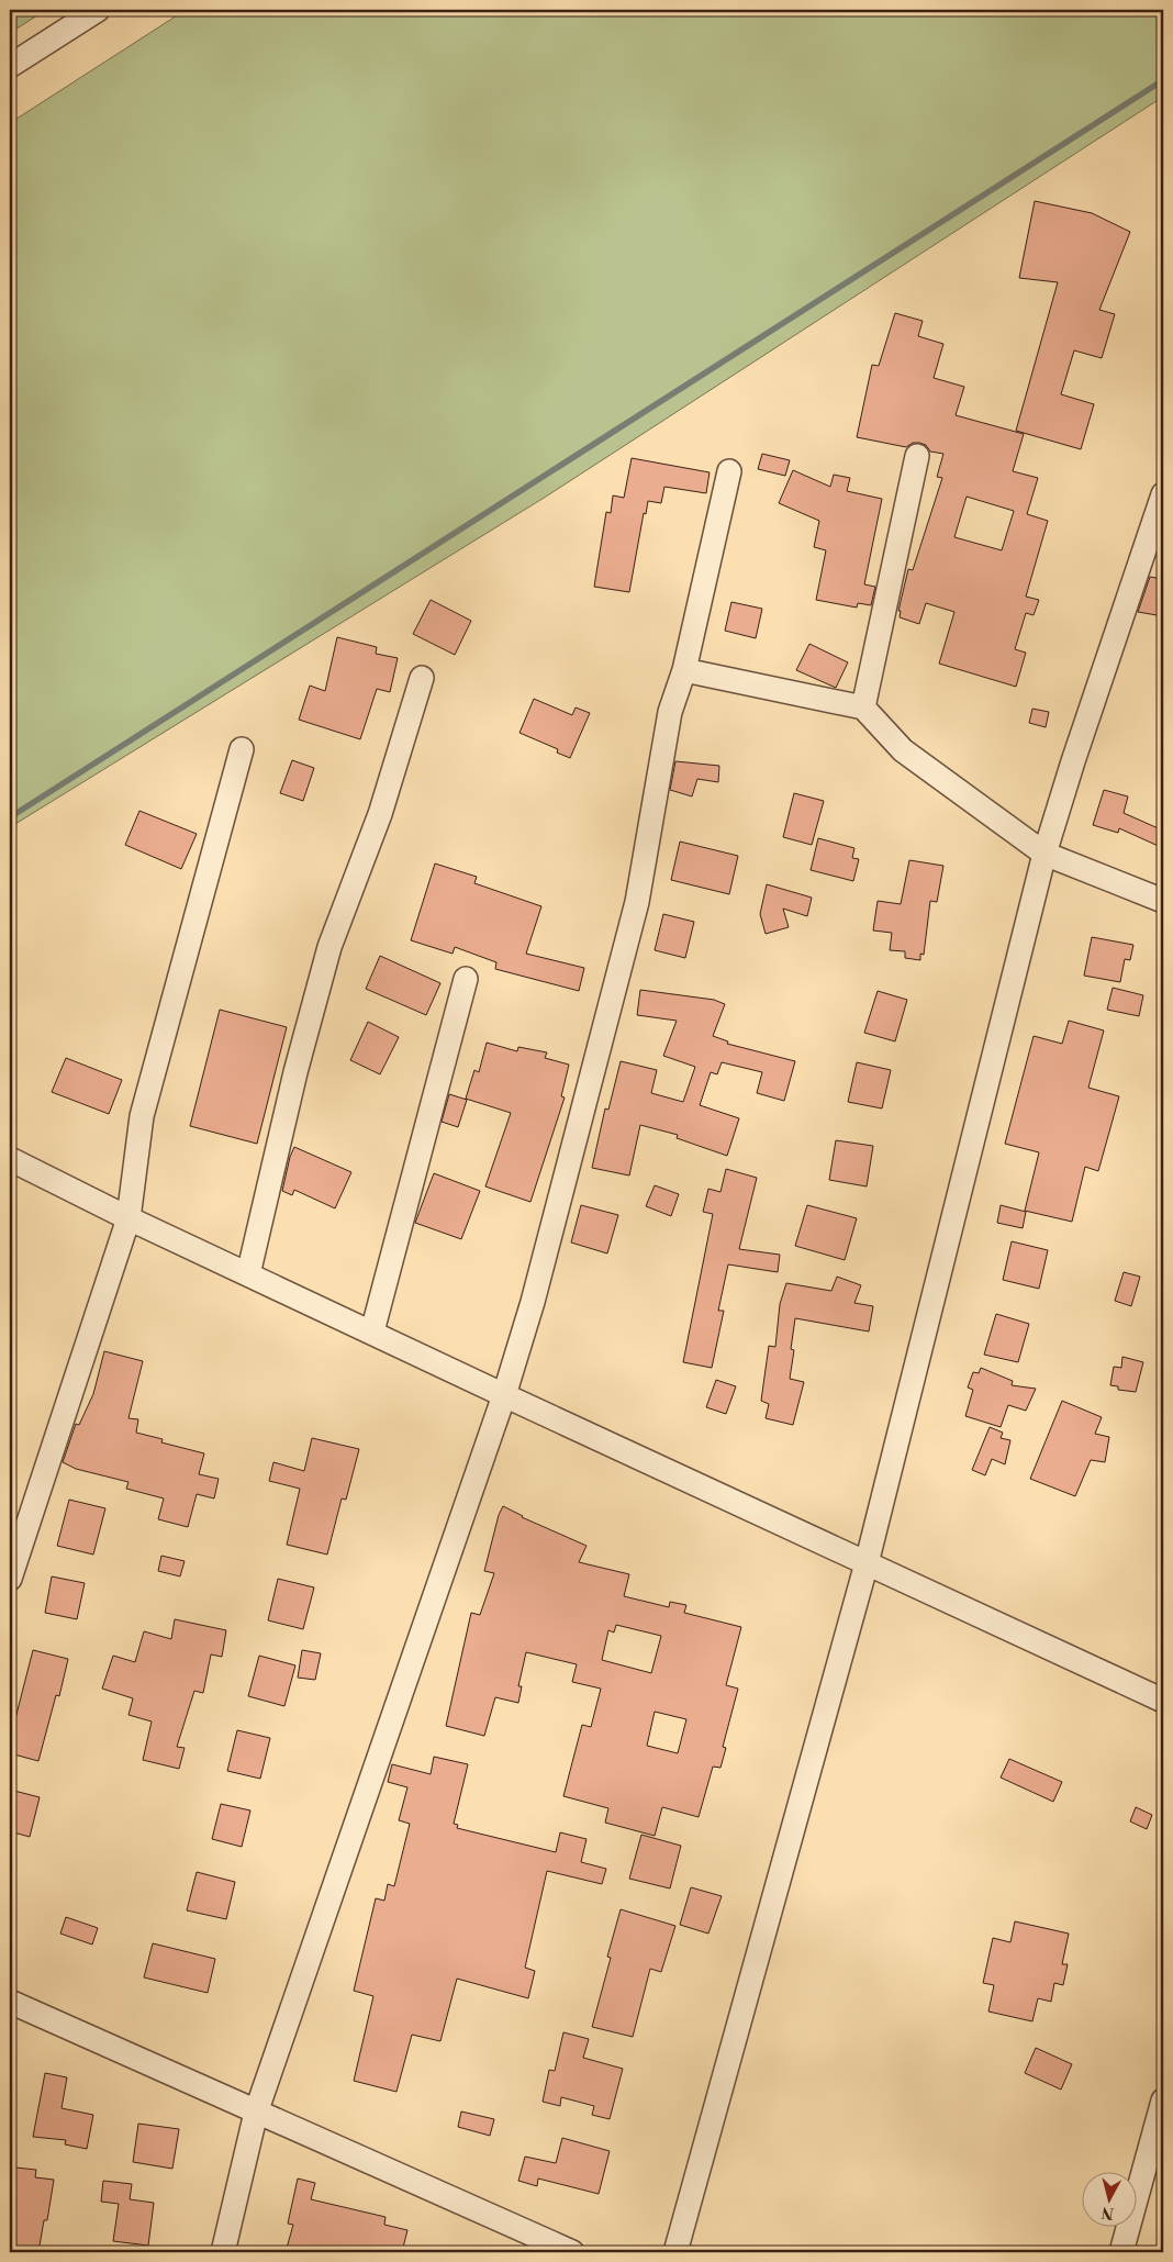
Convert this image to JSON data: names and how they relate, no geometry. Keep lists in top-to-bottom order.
{
  "north": "bottom"
}
